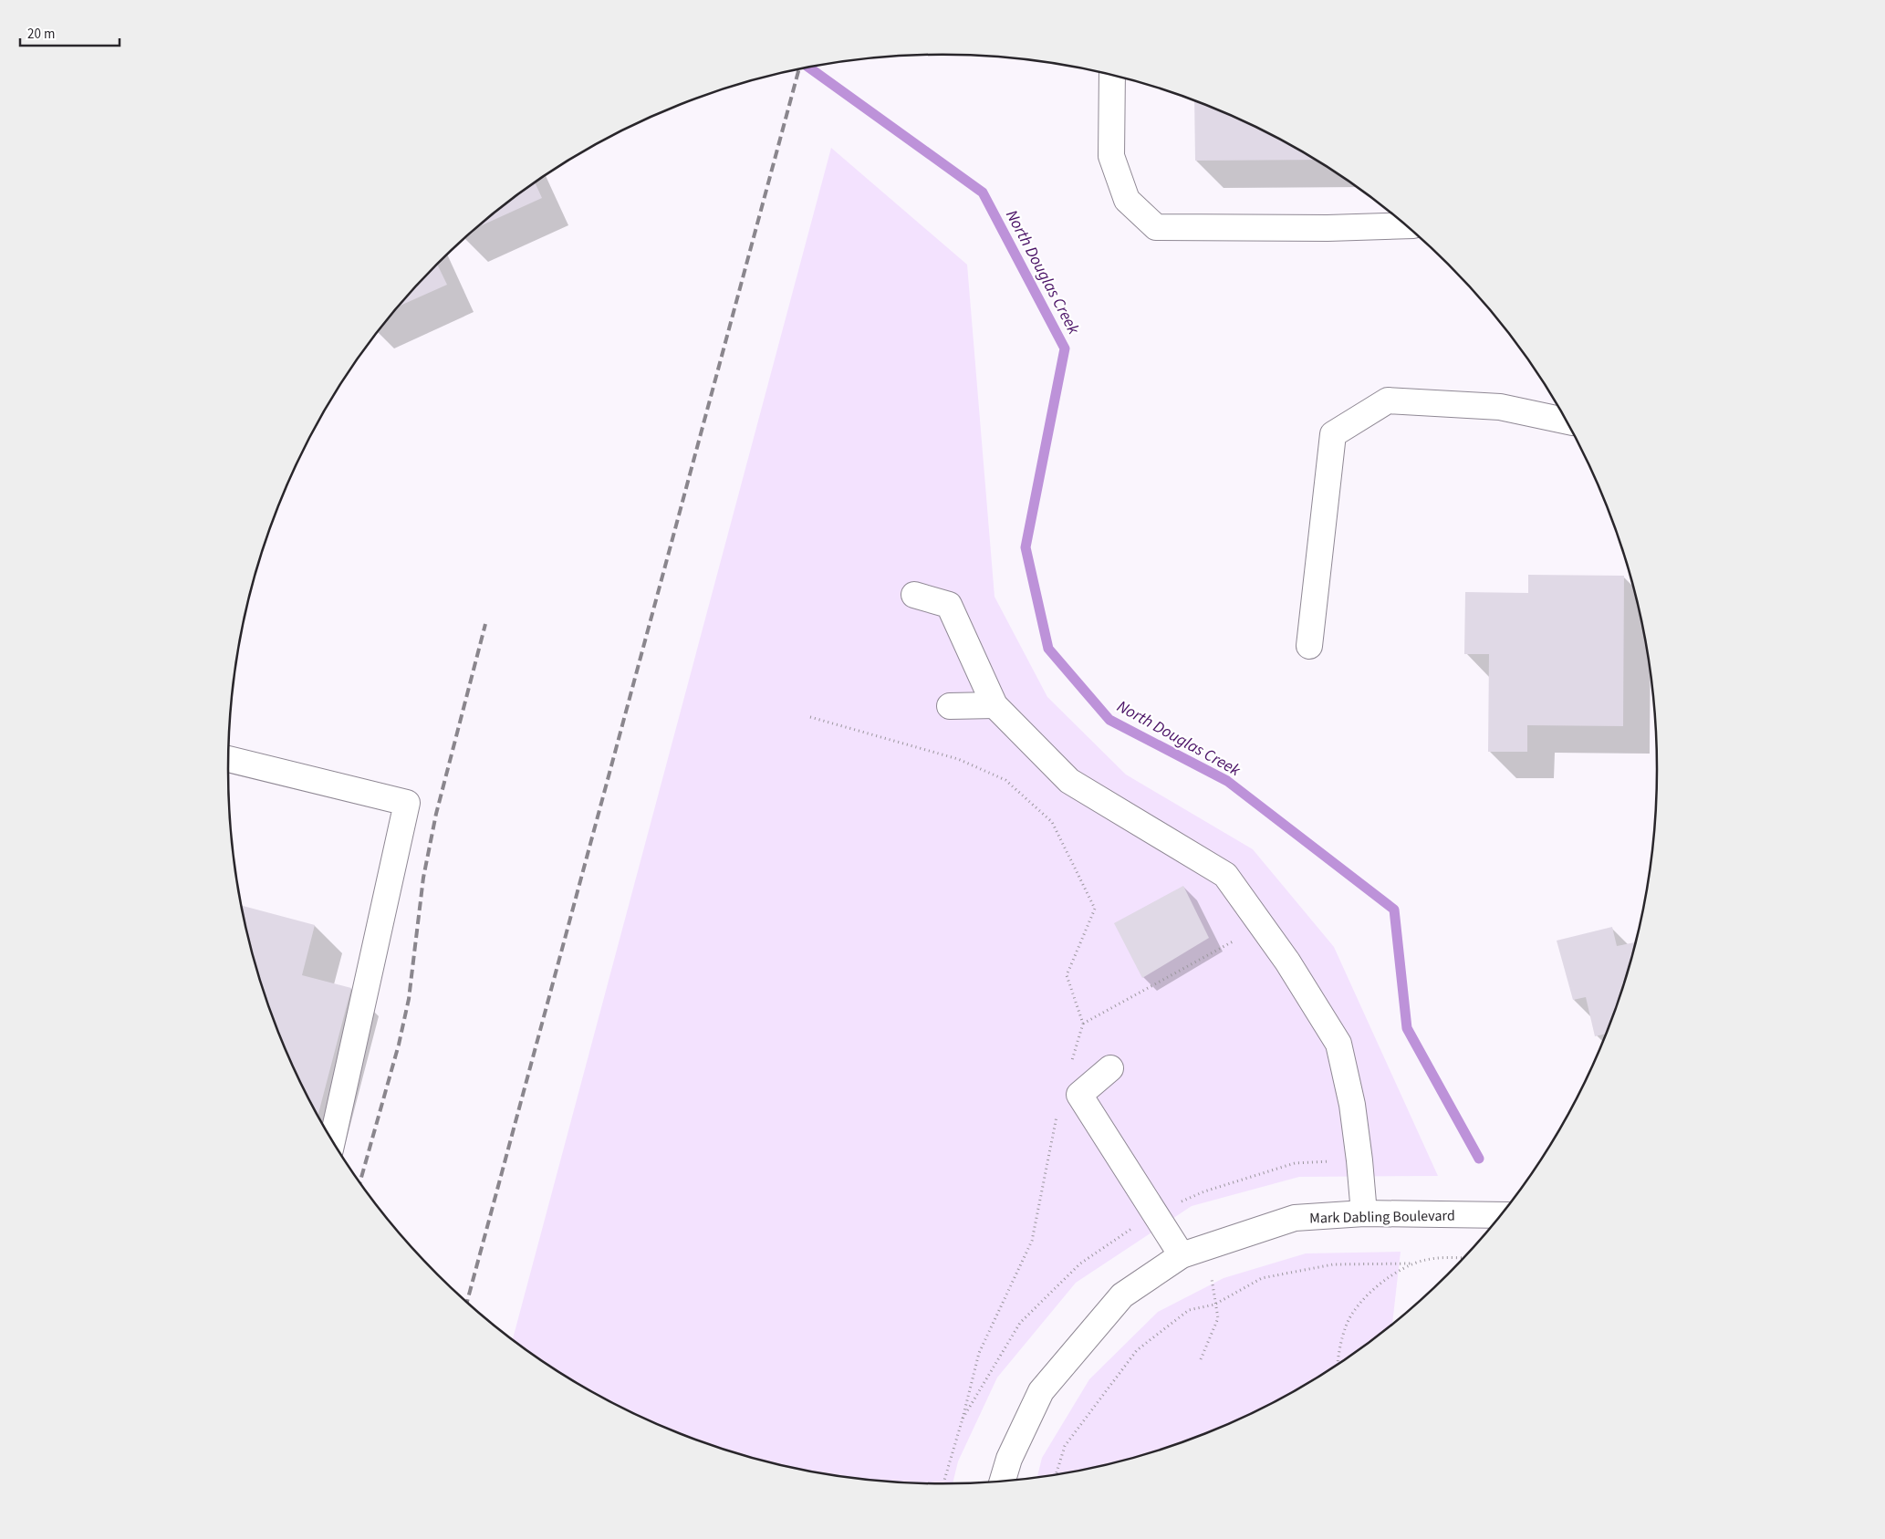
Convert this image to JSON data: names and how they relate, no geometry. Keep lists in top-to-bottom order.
{
  "streets": {
    "street": ["Mark Dabling Boulevard"]
  },
  "water": ["North Douglas Creek"],
  "scale_bar": "20 m"
}
